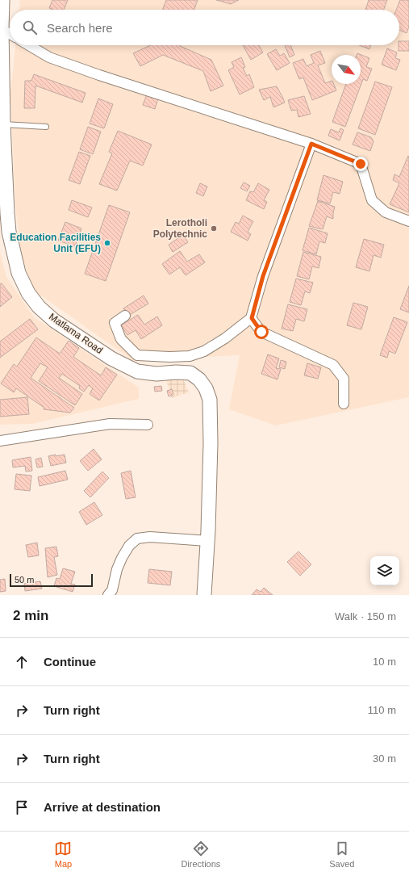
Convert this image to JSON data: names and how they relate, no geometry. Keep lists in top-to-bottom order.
{
  "streets": {
    "street": ["Matlama Road"]
  },
  "places": ["Lerotholi Polytechnic", "Education Facilities Unit (EFU)"],
  "scale_bar": "50 m",
  "north": "bottom right",
  "page": {
    "search": "Search here",
    "scale": "50 m",
    "heading": ["2 min", "Walk · 150 m"],
    "list": [
      ["Continue", "10 m"],
      ["Turn right", "110 m"],
      ["Turn right", "30 m"],
      "Arrive at destination"
    ],
    "nav": ["Map", "Directions", "Saved"]
  }
}
